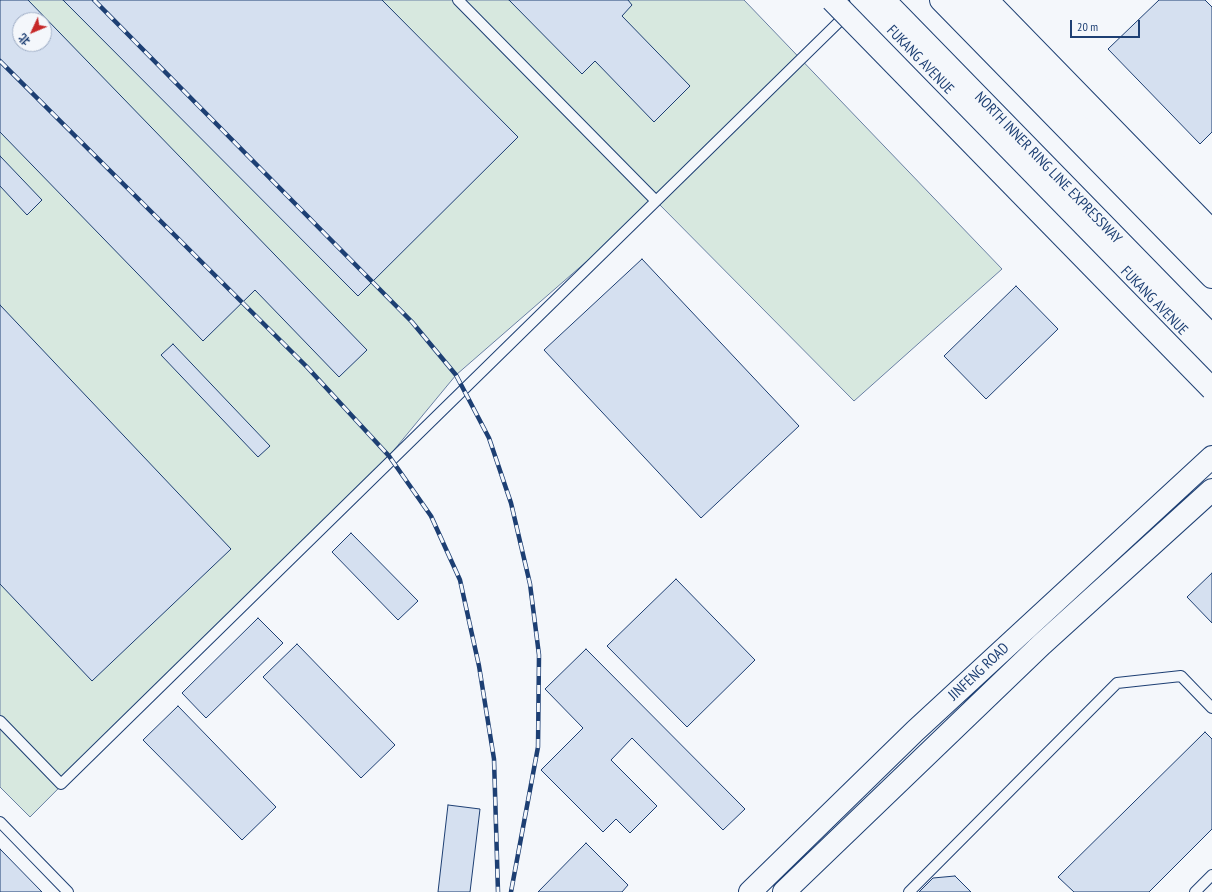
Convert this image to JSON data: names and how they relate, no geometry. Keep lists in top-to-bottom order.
{
  "streets": {
    "main road": ["FUKANG AVENUE", "NORTH INNER RING LINE EXPRESSWAY", "JINFENG ROAD"]
  },
  "scale_bar": "20 m",
  "north": "bottom left"
}
